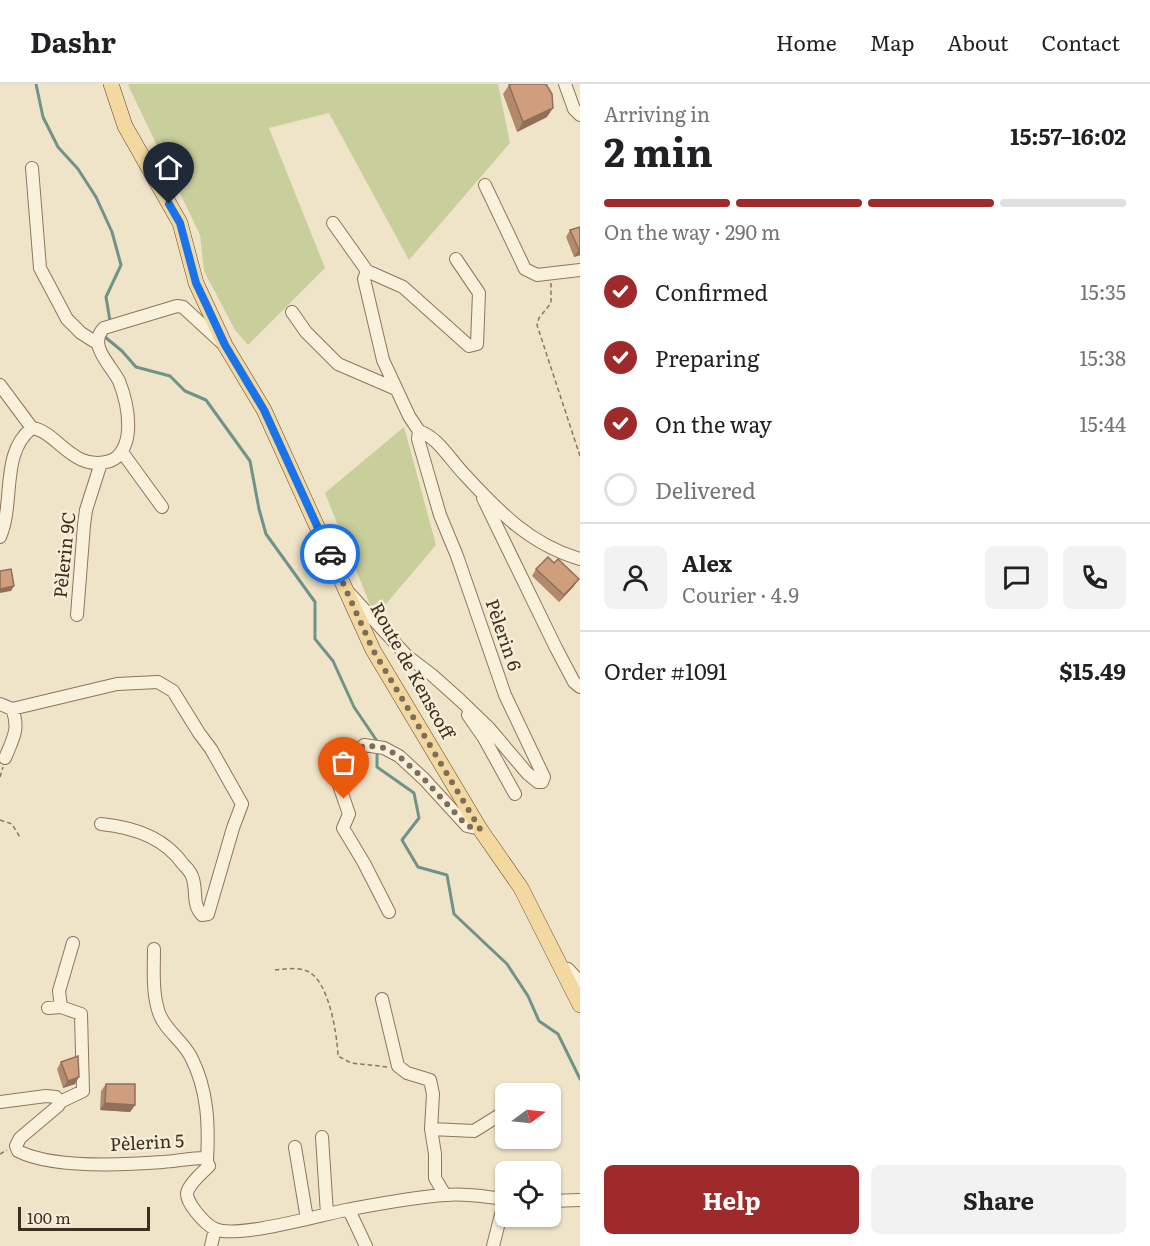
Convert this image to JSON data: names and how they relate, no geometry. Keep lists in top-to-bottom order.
{
  "streets": {
    "main road": ["Route de Kenscoff"],
    "street": ["Pèlerin 9C", "Pèlerin 6", "Pèlerin 5"]
  },
  "crossings": [
    ["Pèlerin 6", "Route de Kenscoff"]
  ],
  "scale_bar": "100 m",
  "north": "right",
  "page": {
    "header": "Dashr",
    "nav": [
      "Home",
      "Map",
      "About",
      "Contact"
    ],
    "heading": ["2 min", "Arriving in", "15:57–16:02"],
    "panel": [
      "Alex",
      "Courier · 4.9",
      "Order #1091",
      "$15.49"
    ],
    "bar": "On the way · 290 m",
    "list": [
      ["Confirmed", "15:35"],
      ["Preparing", "15:38"],
      ["On the way", "15:44"],
      "Delivered"
    ],
    "buttons": ["Help", "Share"],
    "scale": "100 m"
  }
}
